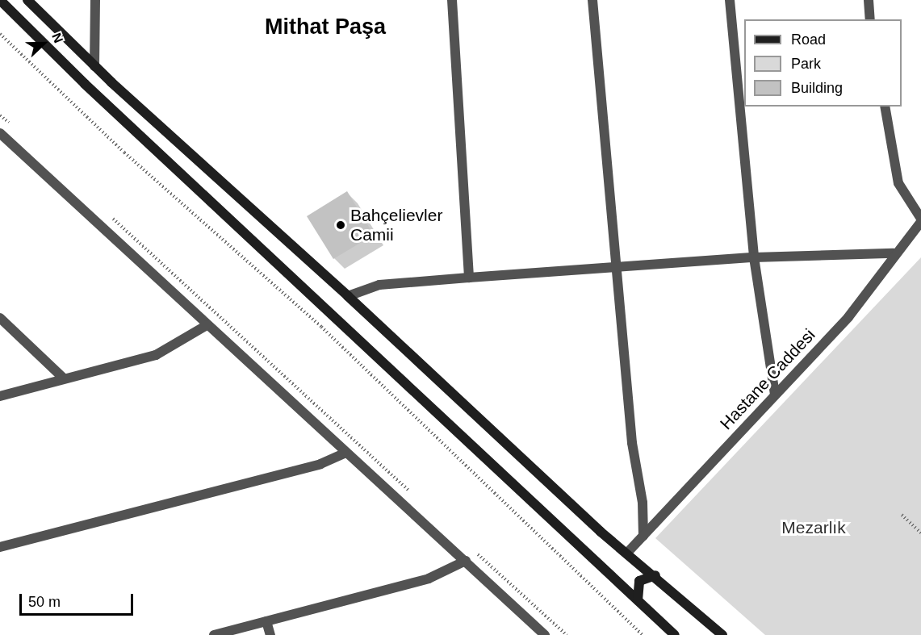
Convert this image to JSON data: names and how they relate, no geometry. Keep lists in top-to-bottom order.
{
  "streets": {
    "street": ["Hastane Caddesi"]
  },
  "districts": ["Mithat Paşa"],
  "parks": ["Mezarlık"],
  "places": ["Bahçelievler Camii"],
  "legend": ["Road", "Park", "Building"],
  "scale_bar": "50 m",
  "north": "right"
}
